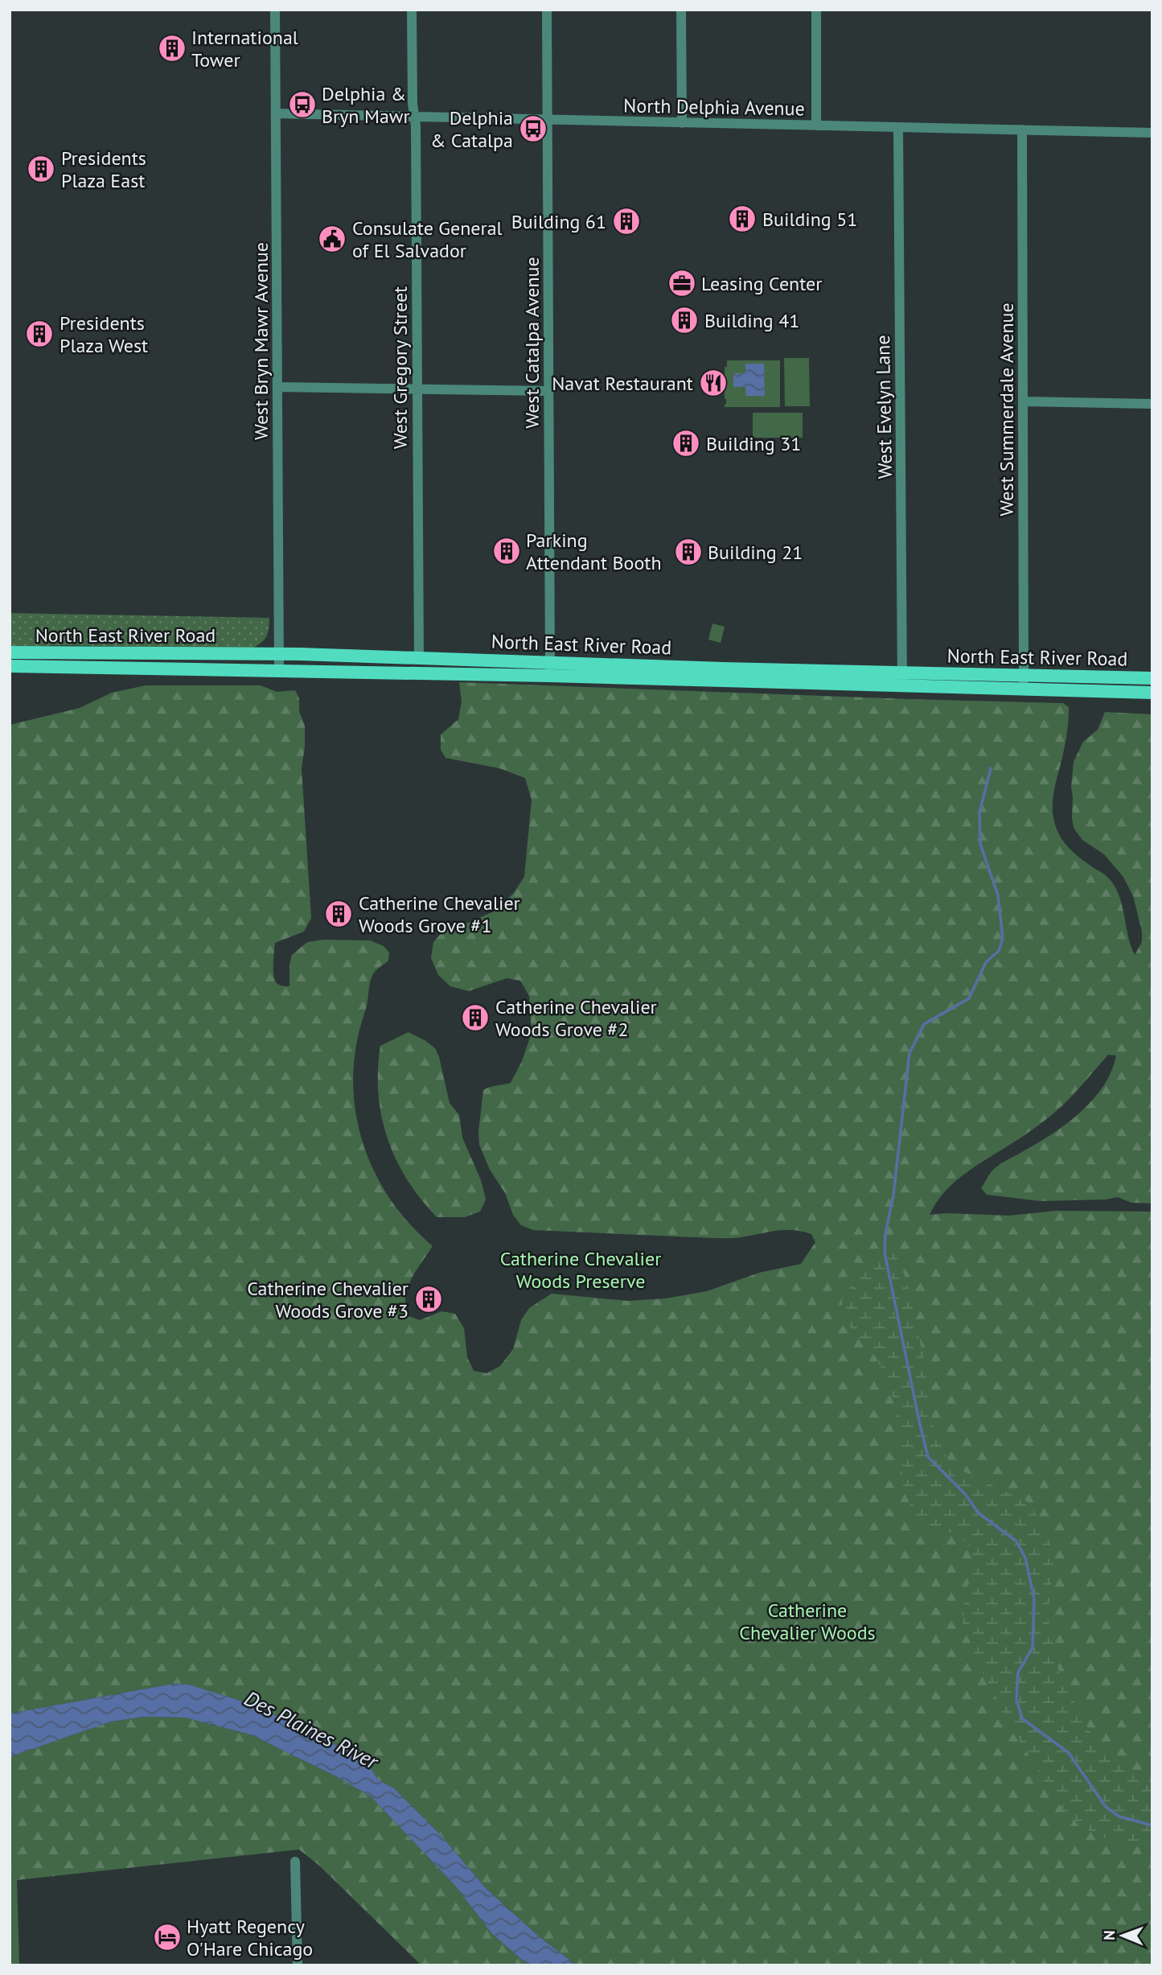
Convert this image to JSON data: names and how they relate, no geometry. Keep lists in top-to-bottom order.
{
  "streets": {
    "main road": ["North East River Road"],
    "street": [
      "North Delphia Avenue",
      "West Bryn Mawr Avenue",
      "West Catalpa Avenue",
      "West Gregory Street",
      "West Evelyn Lane",
      "West Summerdale Avenue"
    ]
  },
  "crossings": [
    ["North Delphia Avenue", "West Bryn Mawr Avenue"],
    ["North Delphia Avenue", "West Catalpa Avenue"],
    ["North Delphia Avenue", "West Gregory Street"],
    ["North Delphia Avenue", "West Evelyn Lane"],
    ["North Delphia Avenue", "West Summerdale Avenue"],
    ["West Bryn Mawr Avenue", "North East River Road"],
    ["West Catalpa Avenue", "North East River Road"],
    ["West Gregory Street", "North East River Road"],
    ["West Evelyn Lane", "North East River Road"],
    ["West Summerdale Avenue", "North East River Road"]
  ],
  "water": ["Des Plaines River"],
  "parks": ["Catherine Chevalier Woods Preserve", "Catherine Chevalier Woods"],
  "places": {
    "building": [
      "International Tower",
      "Presidents Plaza East",
      "Building 51",
      "Building 61",
      "Building 41",
      "Presidents Plaza West",
      "Building 31",
      "Parking Attendant Booth",
      "Building 21",
      "Catherine Chevalier Woods Grove #1",
      "Catherine Chevalier Woods Grove #2",
      "Catherine Chevalier Woods Grove #3"
    ],
    "bus stop": ["Delphia & Bryn Mawr", "Delphia & Catalpa"],
    "public building": ["Consulate General of El Salvador"],
    "office": ["Leasing Center"],
    "restaurant": ["Navat Restaurant"],
    "hotel": ["Hyatt Regency O'Hare Chicago"]
  },
  "north": "left"
}
